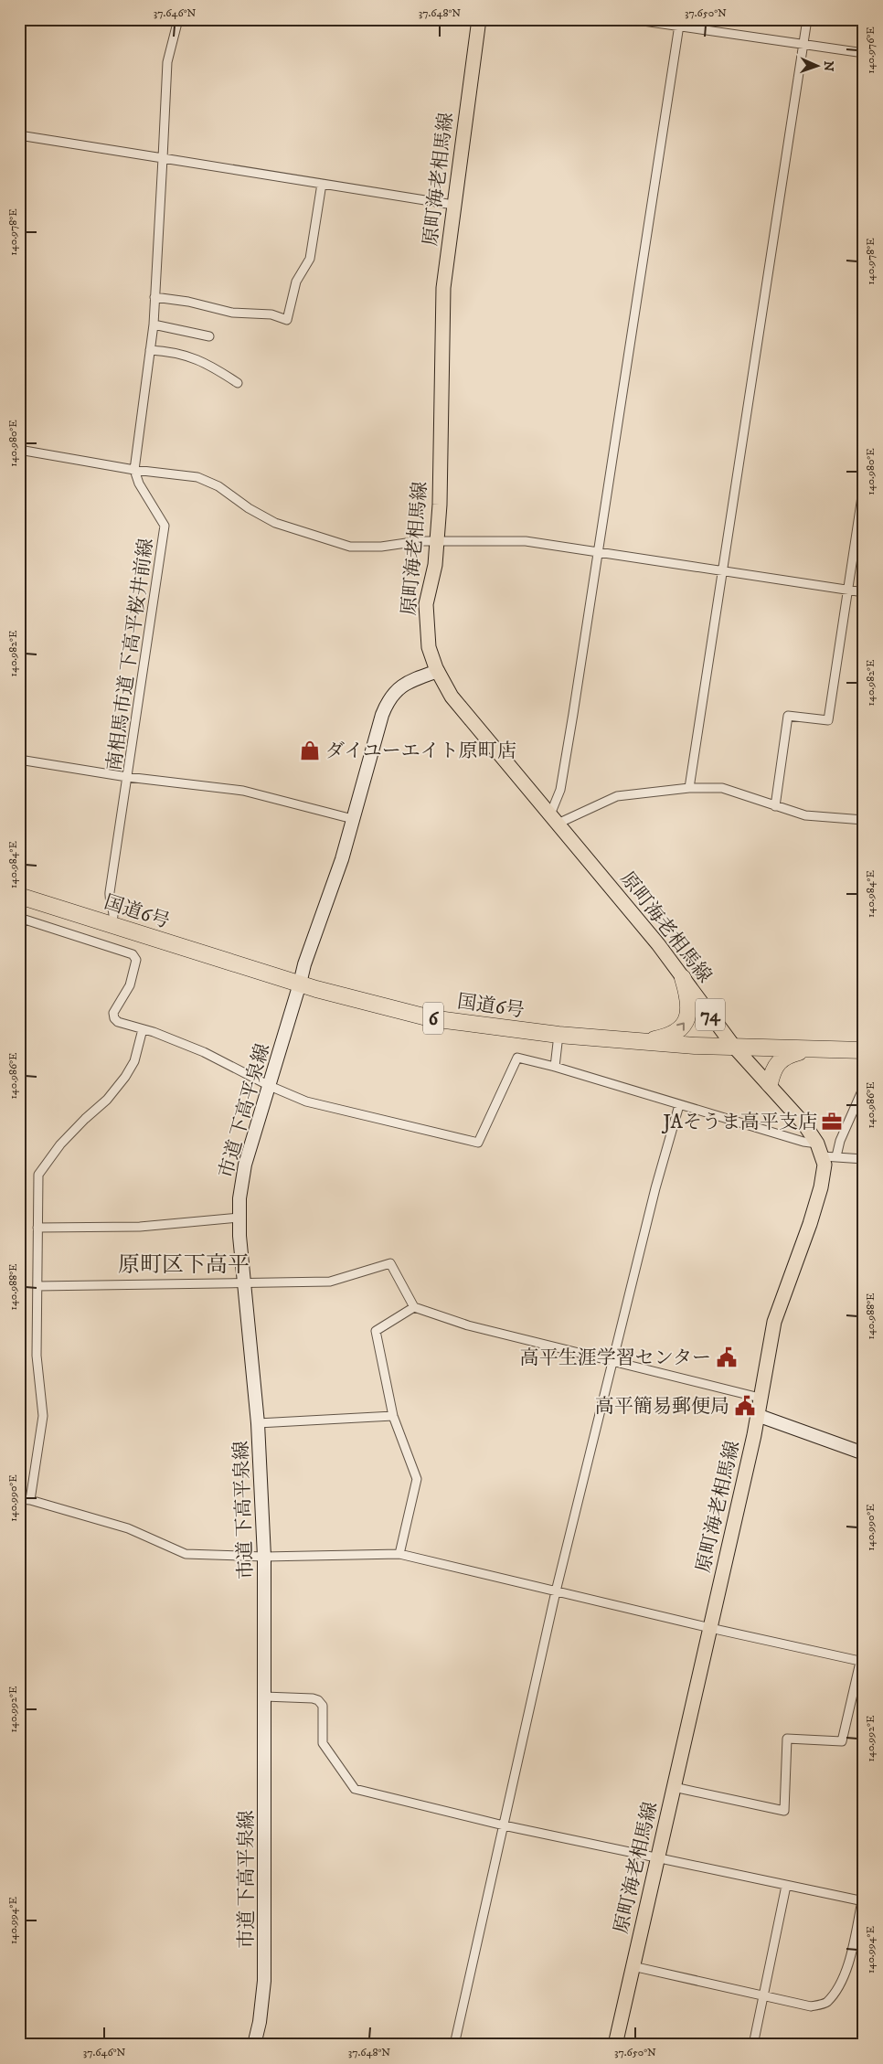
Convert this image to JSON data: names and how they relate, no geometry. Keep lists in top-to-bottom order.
{
  "streets": {
    "highway": ["国道6号", "6"],
    "main road": ["原町海老相馬線", "74"],
    "street": ["南相馬市道 下高平桜井前線", "市道 下高平泉線"]
  },
  "crossings": [
    ["原町海老相馬線", "国道6号"],
    ["原町海老相馬線", "市道 下高平泉線"],
    ["国道6号", "市道 下高平泉線"]
  ],
  "districts": ["原町区下高平"],
  "places": {
    "shop": ["ダイユーエイト原町店"],
    "office": ["JAそうま高平支店"],
    "public building": ["高平生涯学習センター", "高平簡易郵便局"]
  },
  "north": "right",
  "coordinates": [
    "37.646°N",
    "37.648°N",
    "37.650°N",
    "140.976°E",
    "140.978°E",
    "140.980°E",
    "140.982°E",
    "140.984°E",
    "140.986°E",
    "140.988°E",
    "140.990°E",
    "140.992°E",
    "140.994°E"
  ]
}
